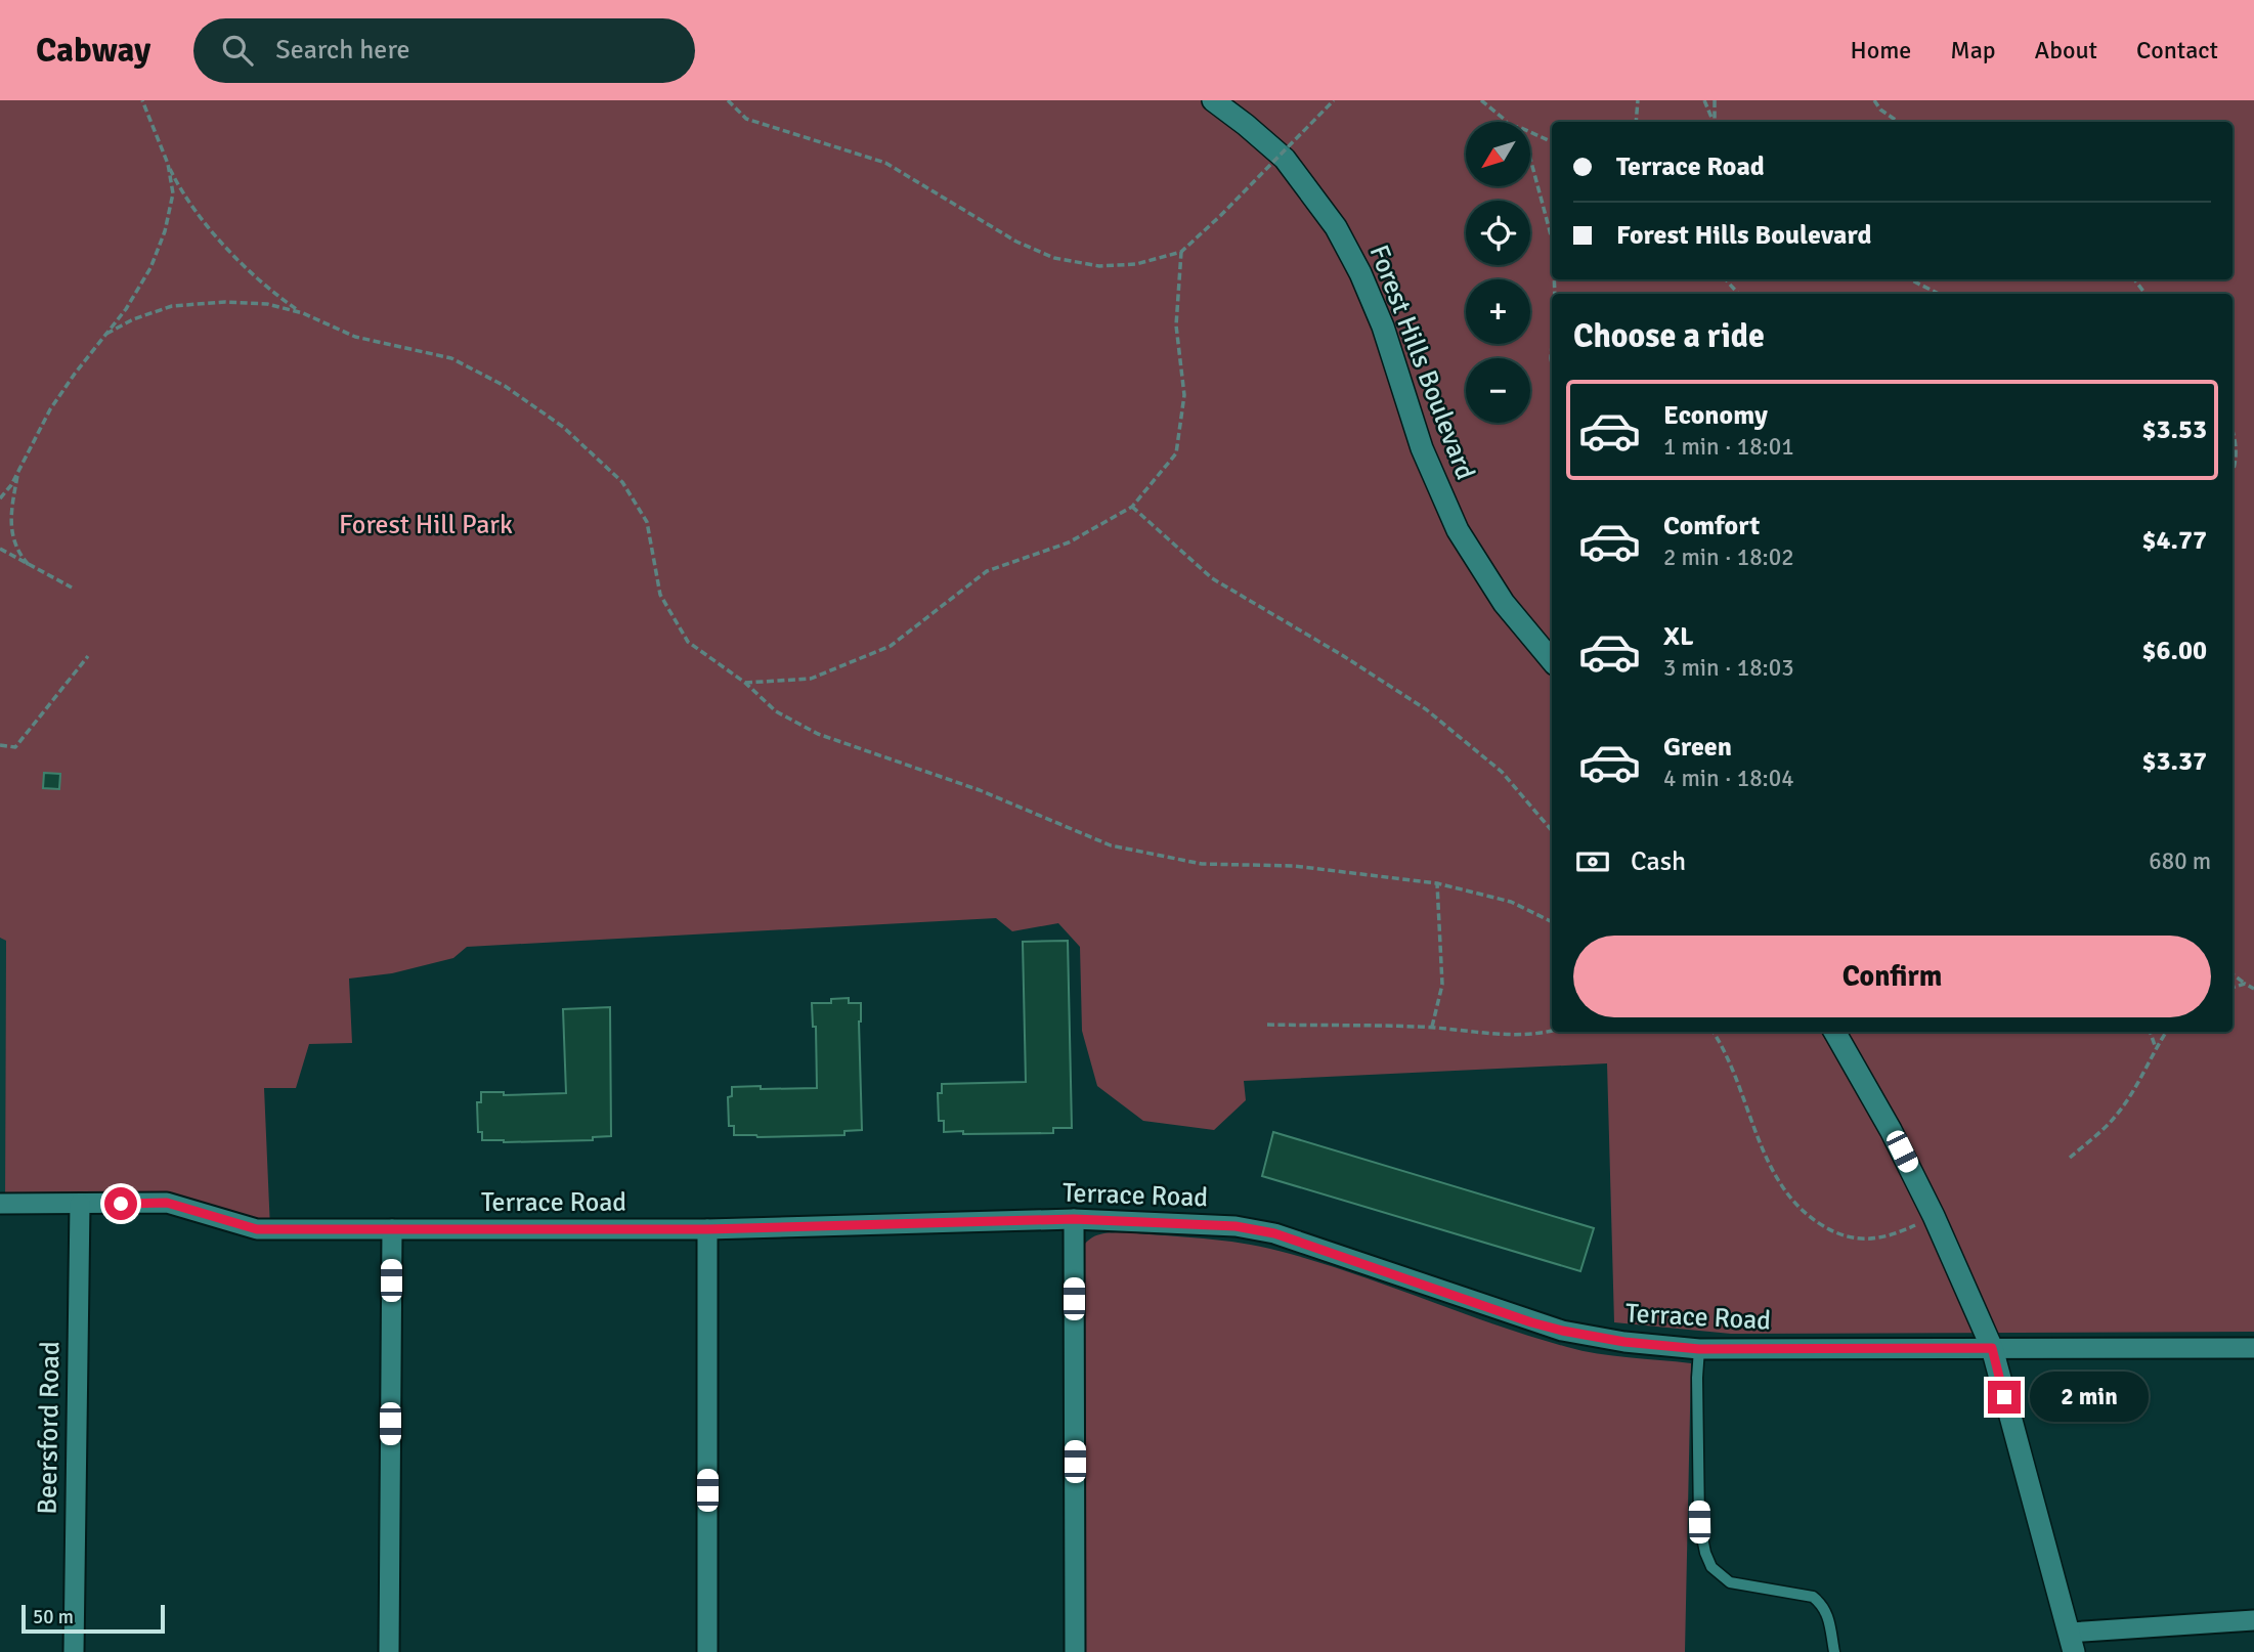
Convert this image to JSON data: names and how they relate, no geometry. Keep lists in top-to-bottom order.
{
  "streets": {
    "street": ["Forest Hills Boulevard", "Terrace Road", "Beersford Road"]
  },
  "crossings": [
    ["Terrace Road", "Beersford Road"]
  ],
  "parks": ["Forest Hill Park"],
  "scale_bar": "50 m",
  "north": "bottom left",
  "page": {
    "header": "Cabway",
    "search": "Search here",
    "nav": [
      "Home",
      "Map",
      "About",
      "Contact"
    ],
    "map_buttons": ["+", "−"],
    "banner": ["Terrace Road", "Forest Hills Boulevard"],
    "heading": "Choose a ride",
    "list": [
      {
        "name": "Economy",
        "note": "1 min · 18:01",
        "value": "$3.53"
      },
      {
        "name": "Comfort",
        "note": "2 min · 18:02",
        "value": "$4.77"
      },
      {
        "name": "XL",
        "note": "3 min · 18:03",
        "value": "$6.00"
      },
      {
        "name": "Green",
        "note": "4 min · 18:04",
        "value": "$3.37"
      }
    ],
    "pay": ["Cash", "680 m"],
    "buttons": "Confirm",
    "bubble": "2 min",
    "scale": "50 m"
  }
}
